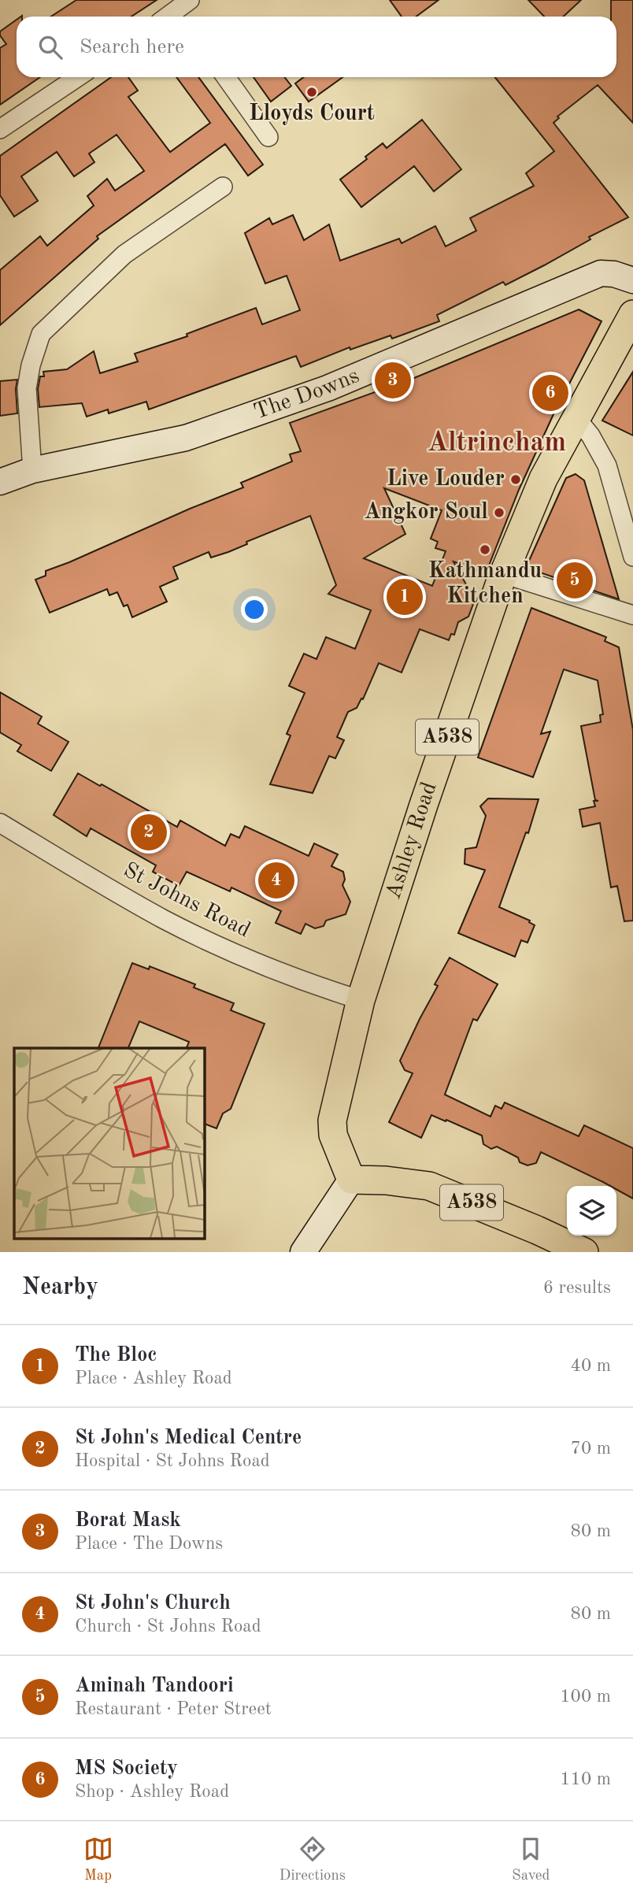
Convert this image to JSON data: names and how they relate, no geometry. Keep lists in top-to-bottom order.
{
  "streets": {
    "main road": ["A538", "Ashley Road"],
    "street": ["The Downs", "St Johns Road"]
  },
  "crossings": [
    ["A538", "Ashley Road"],
    ["Ashley Road", "St Johns Road"]
  ],
  "districts": ["Altrincham"],
  "places": [
    "Lloyds Court",
    "Live Louder",
    "Angkor Soul",
    "Kathmandu Kitchen"
  ],
  "page": {
    "search": "Search here",
    "pins": [
      "3",
      "6",
      "5",
      "1",
      "2",
      "4"
    ],
    "heading": ["Nearby", "6 results"],
    "list": [
      {
        "mark": "1",
        "name": "The Bloc",
        "note": "Place · Ashley Road",
        "value": "40 m"
      },
      {
        "mark": "2",
        "name": "St John's Medical Centre",
        "note": "Hospital · St Johns Road",
        "value": "70 m"
      },
      {
        "mark": "3",
        "name": "Borat Mask",
        "note": "Place · The Downs",
        "value": "80 m"
      },
      {
        "mark": "4",
        "name": "St John's Church",
        "note": "Church · St Johns Road",
        "value": "80 m"
      },
      {
        "mark": "5",
        "name": "Aminah Tandoori",
        "note": "Restaurant · Peter Street",
        "value": "100 m"
      },
      {
        "mark": "6",
        "name": "MS Society",
        "note": "Shop · Ashley Road",
        "value": "110 m"
      }
    ],
    "nav": ["Map", "Directions", "Saved"]
  }
}
